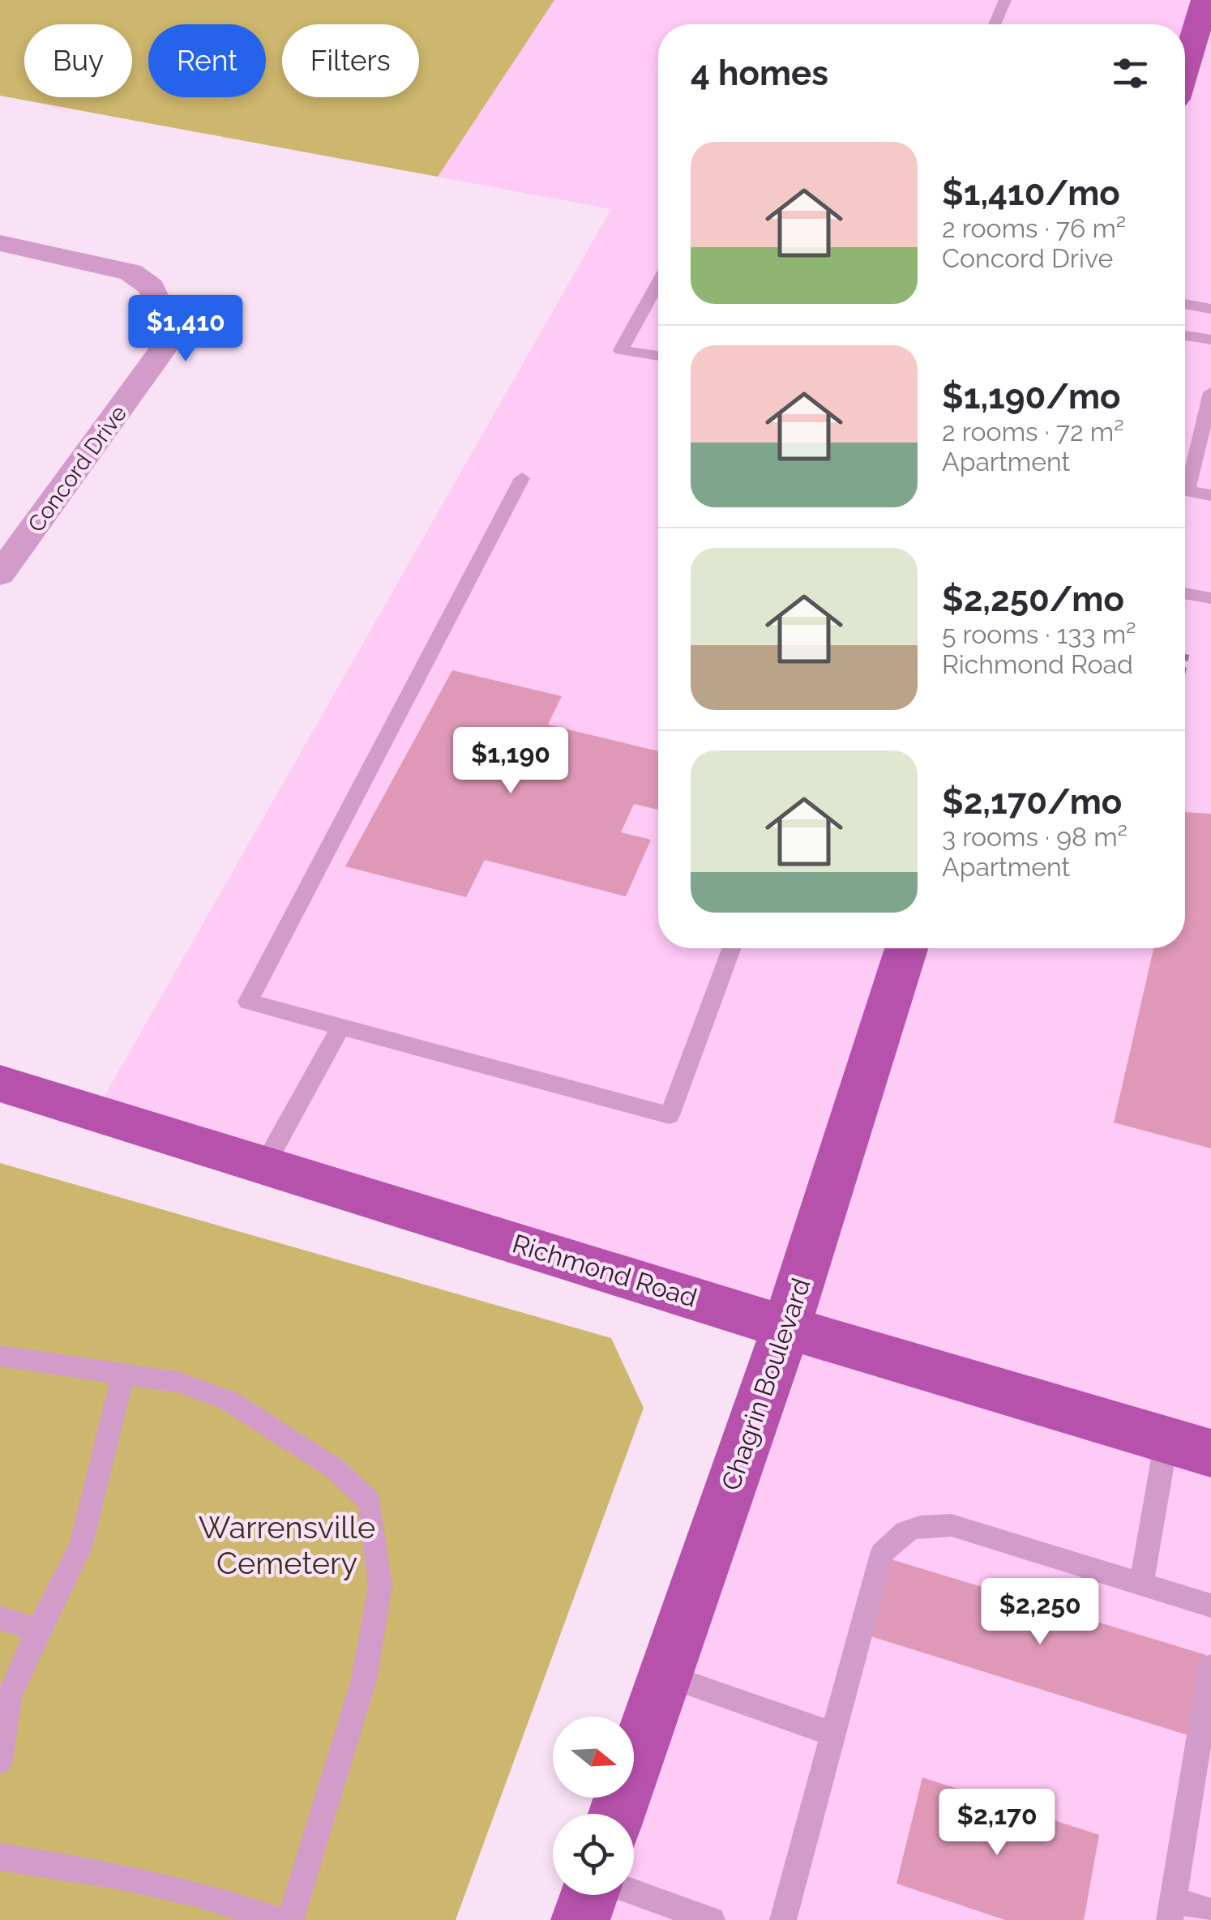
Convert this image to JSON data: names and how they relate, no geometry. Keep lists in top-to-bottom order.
{
  "streets": {
    "main road": ["Richmond Road", "Chagrin Boulevard"],
    "street": ["Concord Drive"]
  },
  "crossings": [
    ["Richmond Road", "Chagrin Boulevard"]
  ],
  "parks": ["Warrensville Cemetery"],
  "north": "right",
  "page": {
    "chip": ["Buy", "Rent", "Filters"],
    "heading": "4 homes",
    "list": [
      {
        "name": "$1,410/mo",
        "note": "2 rooms · 76 m² · Concord Drive"
      },
      {
        "name": "$1,190/mo",
        "note": "2 rooms · 72 m² · Apartment"
      },
      {
        "name": "$2,250/mo",
        "note": "5 rooms · 133 m² · Richmond Road"
      },
      {
        "name": "$2,170/mo",
        "note": "3 rooms · 98 m² · Apartment"
      }
    ],
    "price": [
      "$1,410",
      "$1,190",
      "$2,250",
      "$2,170"
    ]
  }
}
